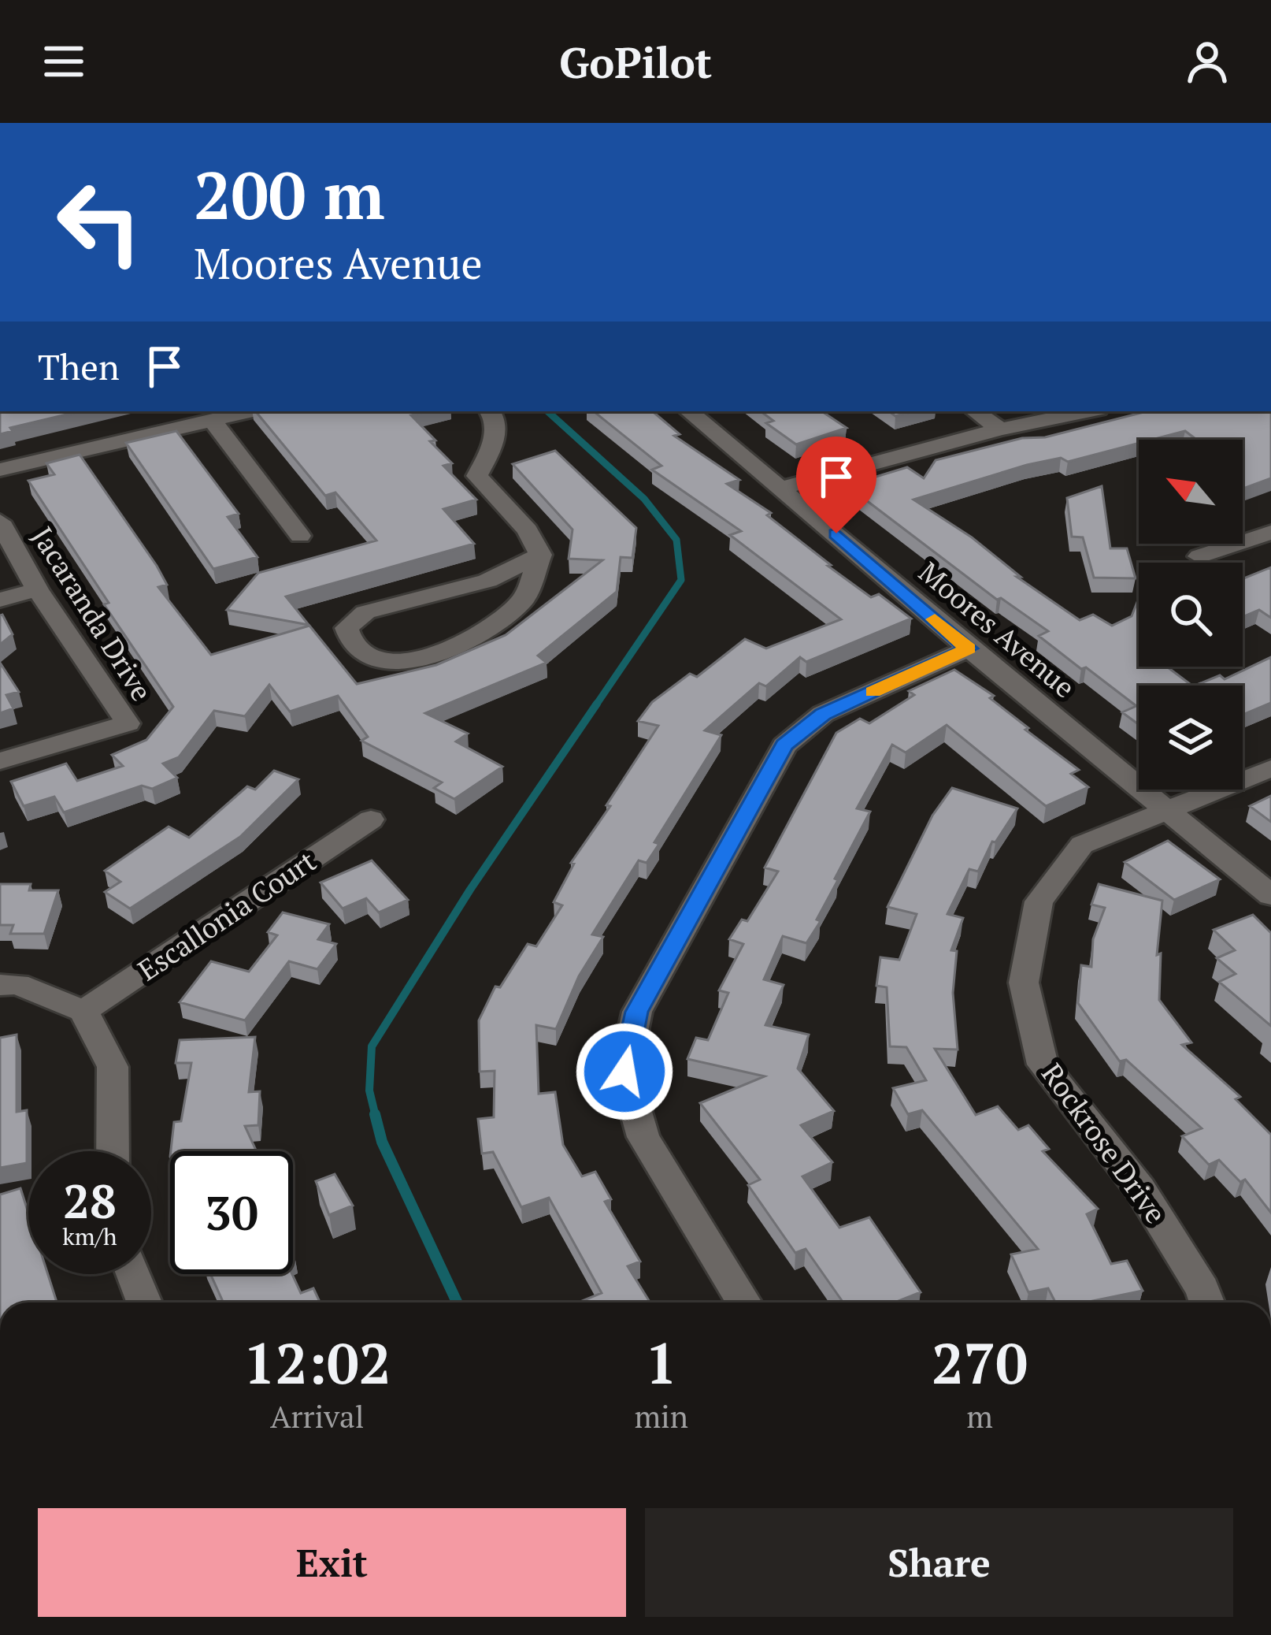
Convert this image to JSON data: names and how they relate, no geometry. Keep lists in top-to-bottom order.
{
  "streets": {
    "street": [
      "Jacaranda Drive",
      "Moores Avenue",
      "Escallonia Court",
      "Rockrose Drive"
    ]
  },
  "crossings": [
    ["Moores Avenue", "Rockrose Drive"]
  ],
  "north": "top left",
  "page": {
    "header": "GoPilot",
    "turn": ["200 m", "Moores Avenue"],
    "then": "Then",
    "speed": "28 km/h",
    "limit": "30",
    "eta": [
      "12:02",
      "Arrival",
      "1",
      "min",
      "270",
      "m"
    ],
    "buttons": ["Exit", "Share"]
  }
}
